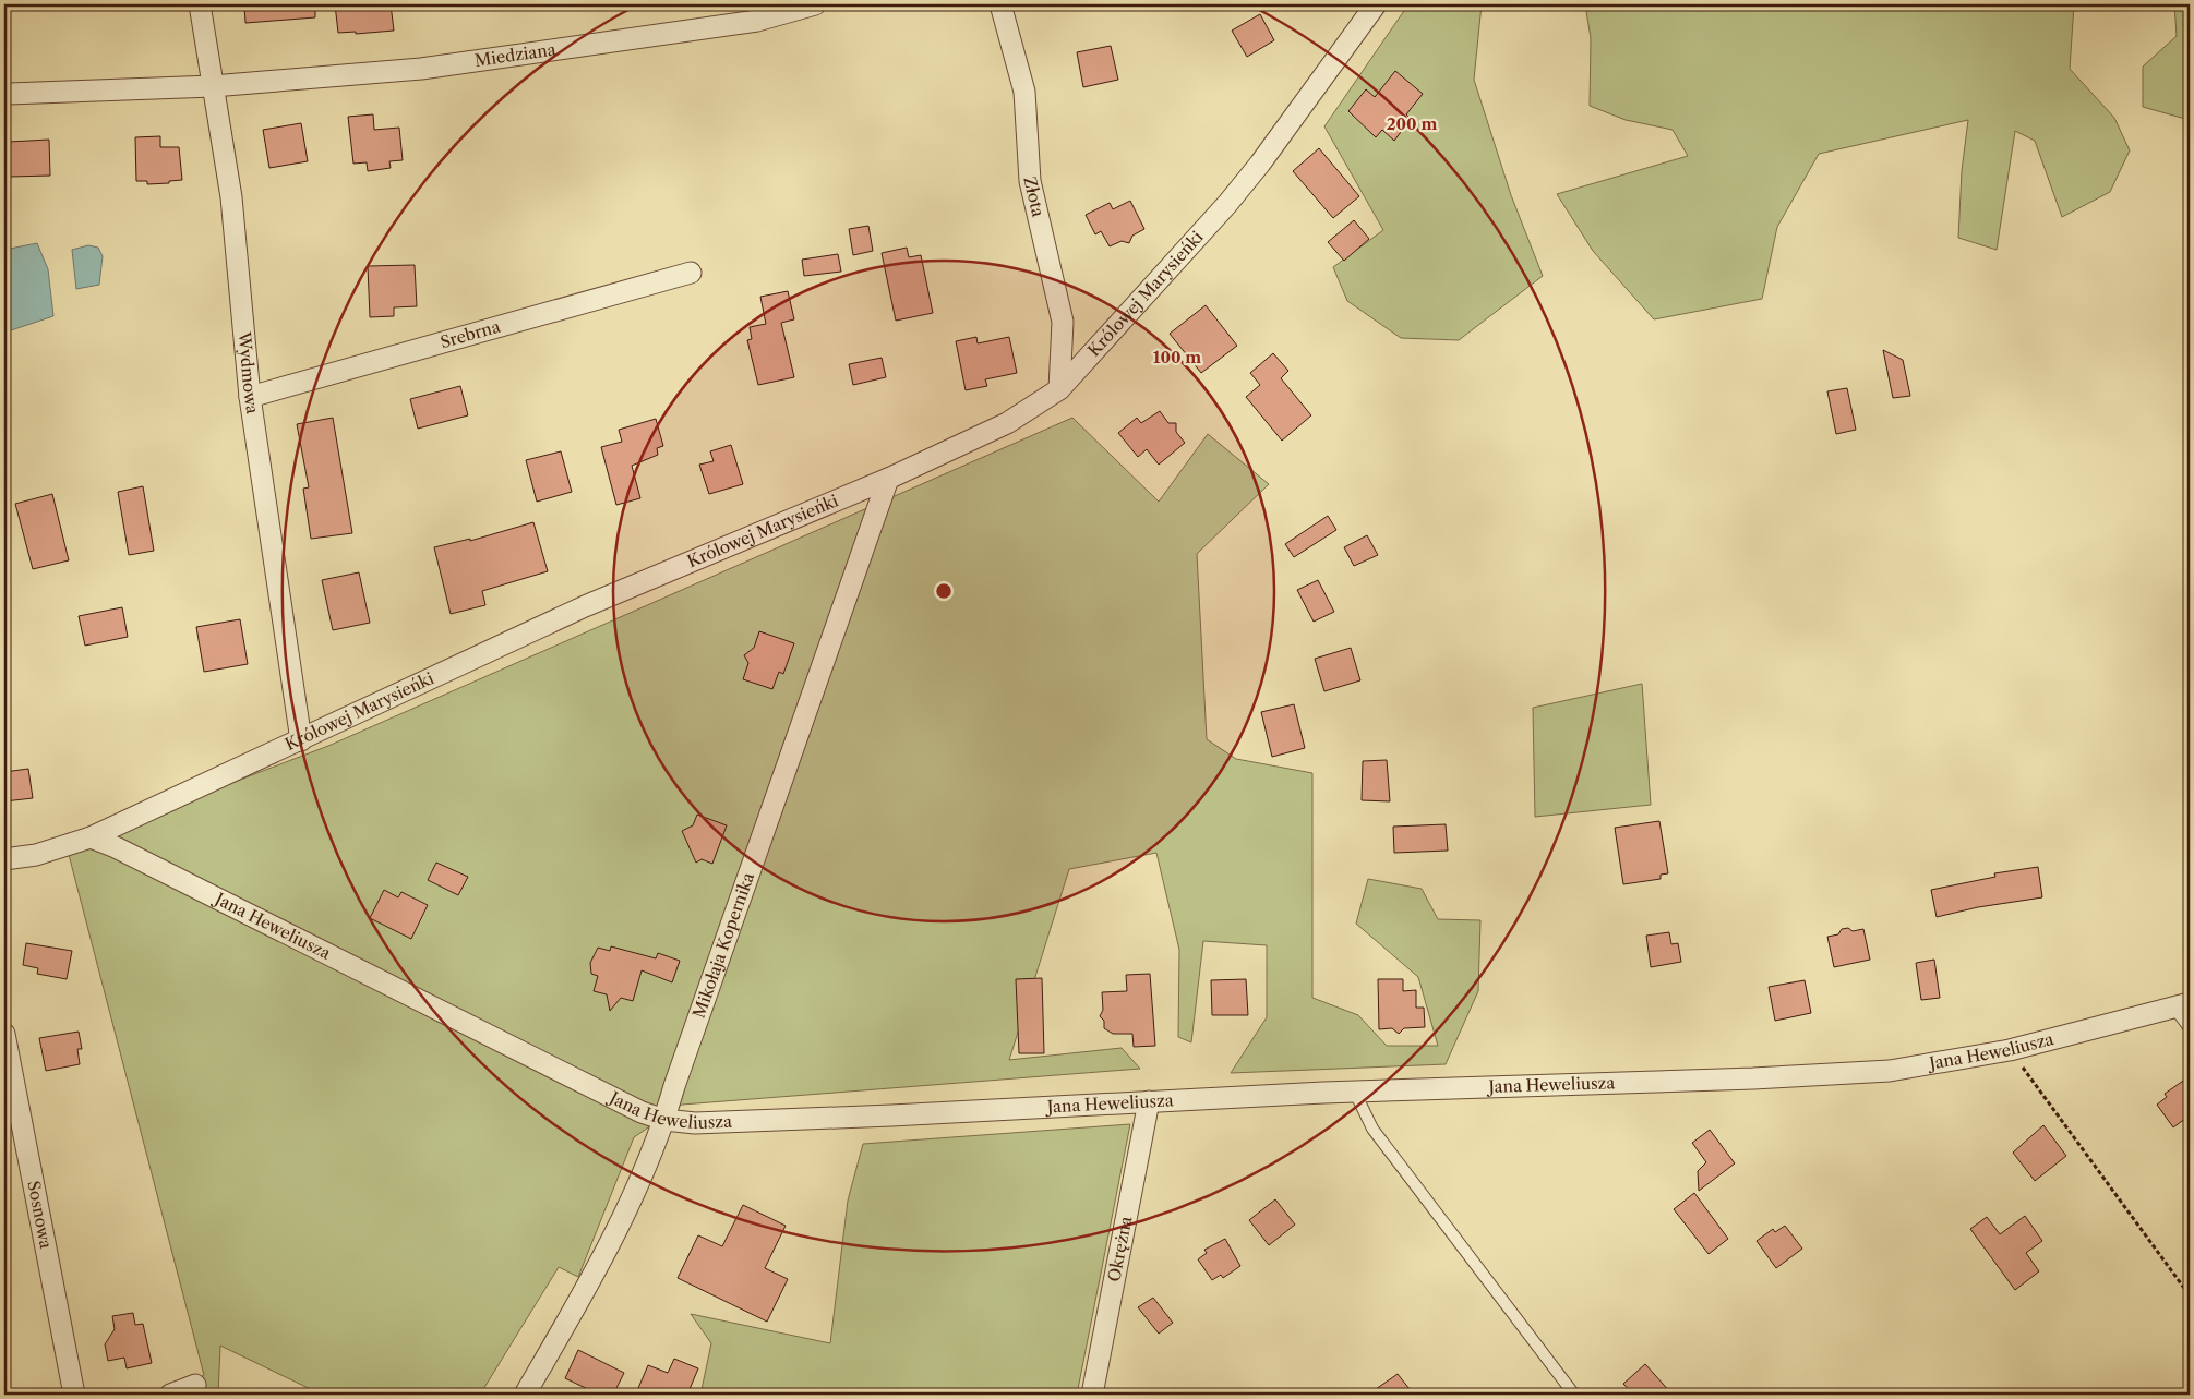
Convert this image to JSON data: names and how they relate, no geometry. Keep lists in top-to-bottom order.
{
  "streets": {
    "street": [
      "Miedziana",
      "Złota",
      "Królowej Marysieńki",
      "Srebrna",
      "Wydmowa",
      "Jana Heweliusza",
      "Mikołaja Kopernika",
      "Sosnowa",
      "Okrężna"
    ]
  },
  "crossings": [
    ["Miedziana", "Wydmowa"],
    ["Złota", "Królowej Marysieńki"],
    ["Królowej Marysieńki", "Wydmowa"],
    ["Królowej Marysieńki", "Jana Heweliusza"],
    ["Królowej Marysieńki", "Mikołaja Kopernika"],
    ["Srebrna", "Wydmowa"],
    ["Jana Heweliusza", "Mikołaja Kopernika"],
    ["Jana Heweliusza", "Okrężna"]
  ],
  "rings": ["200 m", "100 m"]
}
